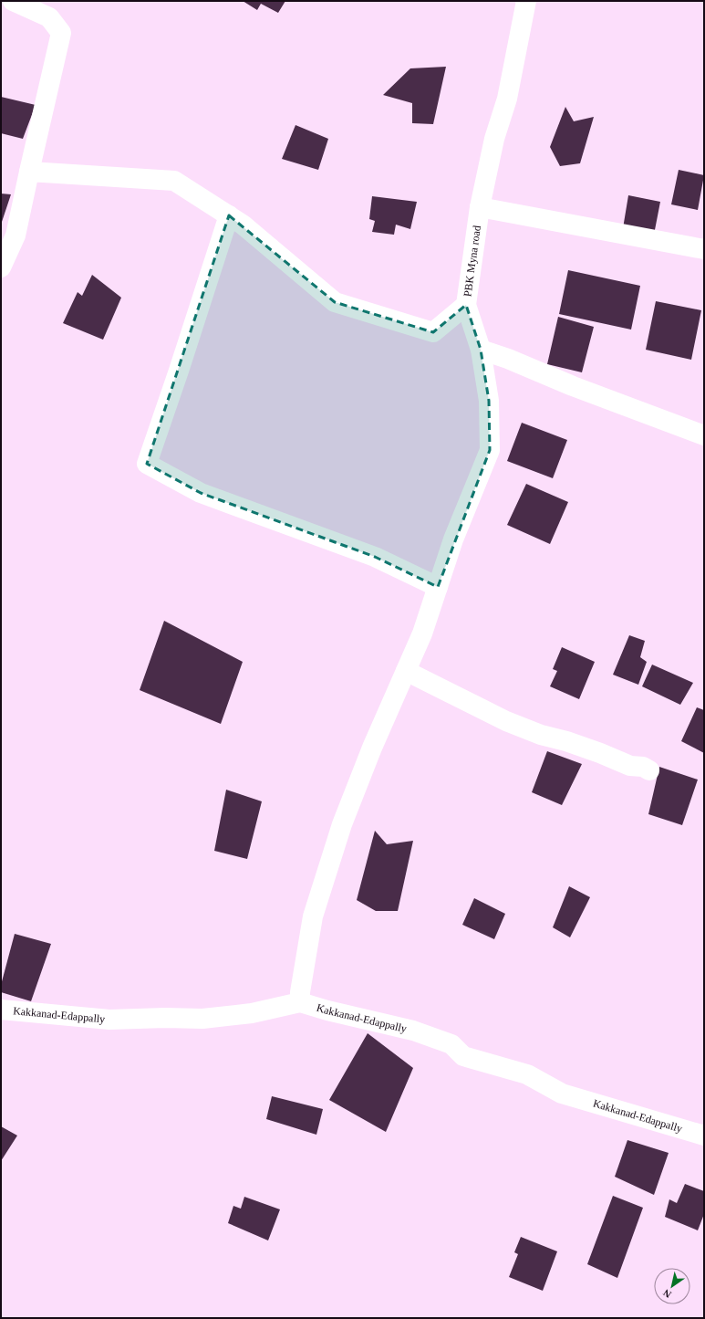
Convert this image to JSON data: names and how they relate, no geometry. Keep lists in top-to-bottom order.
{
  "streets": {
    "street": ["PBK Myna road", "Kakkanad-Edappally"]
  },
  "crossings": [
    ["PBK Myna road", "Kakkanad-Edappally"]
  ],
  "north": "bottom left"
}
